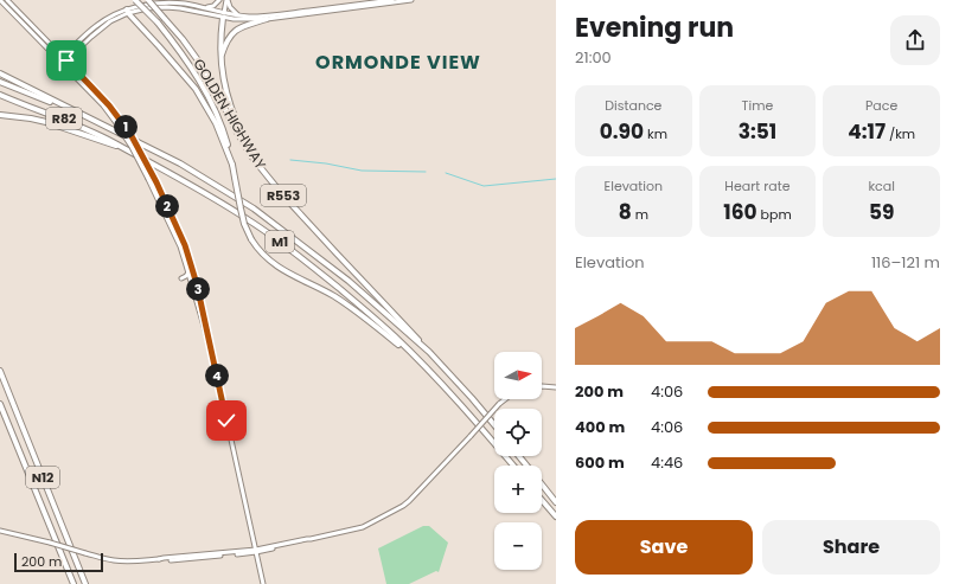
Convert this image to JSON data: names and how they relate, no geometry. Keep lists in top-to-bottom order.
{
  "streets": {
    "highway": [
      "GOLDEN HIGHWAY",
      "R82",
      "R553",
      "M1",
      "N12"
    ]
  },
  "crossings": [
    ["GOLDEN HIGHWAY", "M1"],
    ["R82", "M1"]
  ],
  "districts": ["ORMONDE VIEW"],
  "scale_bar": "200 m",
  "north": "right",
  "page": {
    "heading": ["Evening run", "21:00"],
    "stats": [
      ["Distance", "0.90 km"],
      ["Time", "3:51"],
      ["Pace", "4:17 /km"],
      ["Elevation", "8 m"],
      ["Heart rate", "160 bpm"],
      ["kcal", "59"]
    ],
    "pins": [
      "1",
      "2",
      "3",
      "4"
    ],
    "chart": ["Elevation", "116–121 m"],
    "map_buttons": ["+", "−"],
    "list": [
      {
        "name": "200 m",
        "note": "4:06"
      },
      {
        "name": "400 m",
        "note": "4:06"
      },
      {
        "name": "600 m",
        "note": "4:46"
      }
    ],
    "buttons": ["Save", "Share"],
    "scale": "200 m"
  }
}
